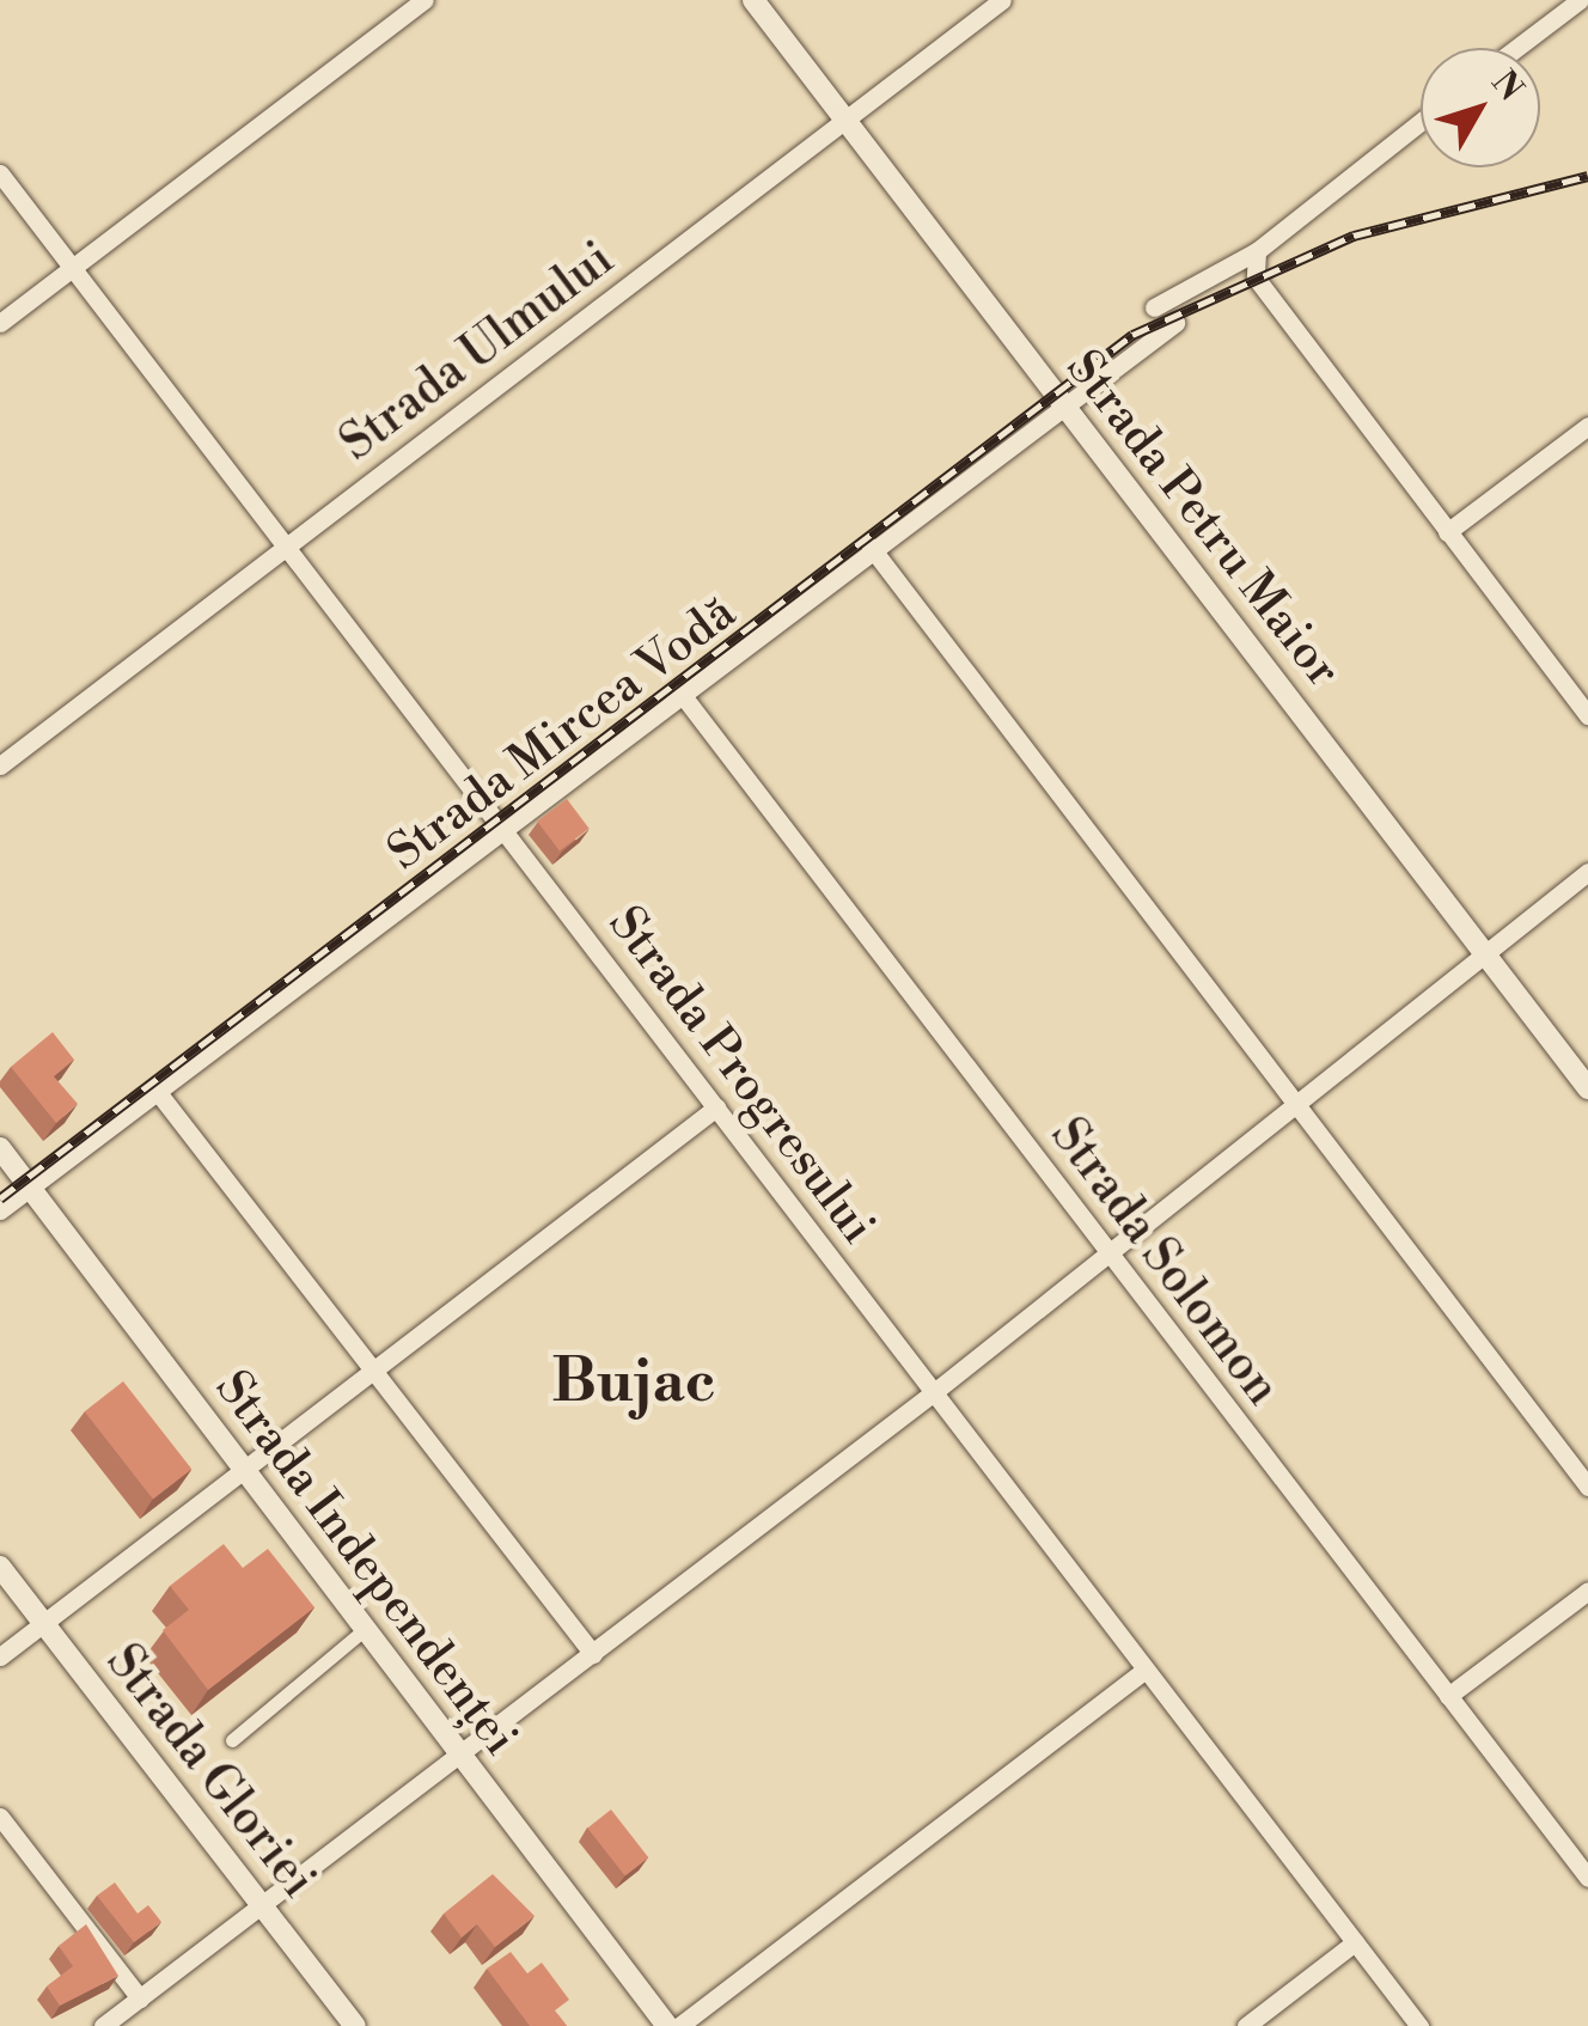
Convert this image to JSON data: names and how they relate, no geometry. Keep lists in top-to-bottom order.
{
  "streets": {
    "street": [
      "Strada Ulmului",
      "Strada Petru Maior",
      "Strada Mircea Vodă",
      "Strada Progresului",
      "Strada Solomon",
      "Strada Independenței",
      "Strada Gloriei"
    ]
  },
  "crossings": [
    ["Strada Ulmului", "Strada Petru Maior"],
    ["Strada Ulmului", "Strada Progresului"],
    ["Strada Petru Maior", "Strada Mircea Vodă"],
    ["Strada Mircea Vodă", "Strada Progresului"],
    ["Strada Mircea Vodă", "Strada Solomon"],
    ["Strada Mircea Vodă", "Strada Independenței"]
  ],
  "districts": ["Bujac"],
  "north": "top right"
}
